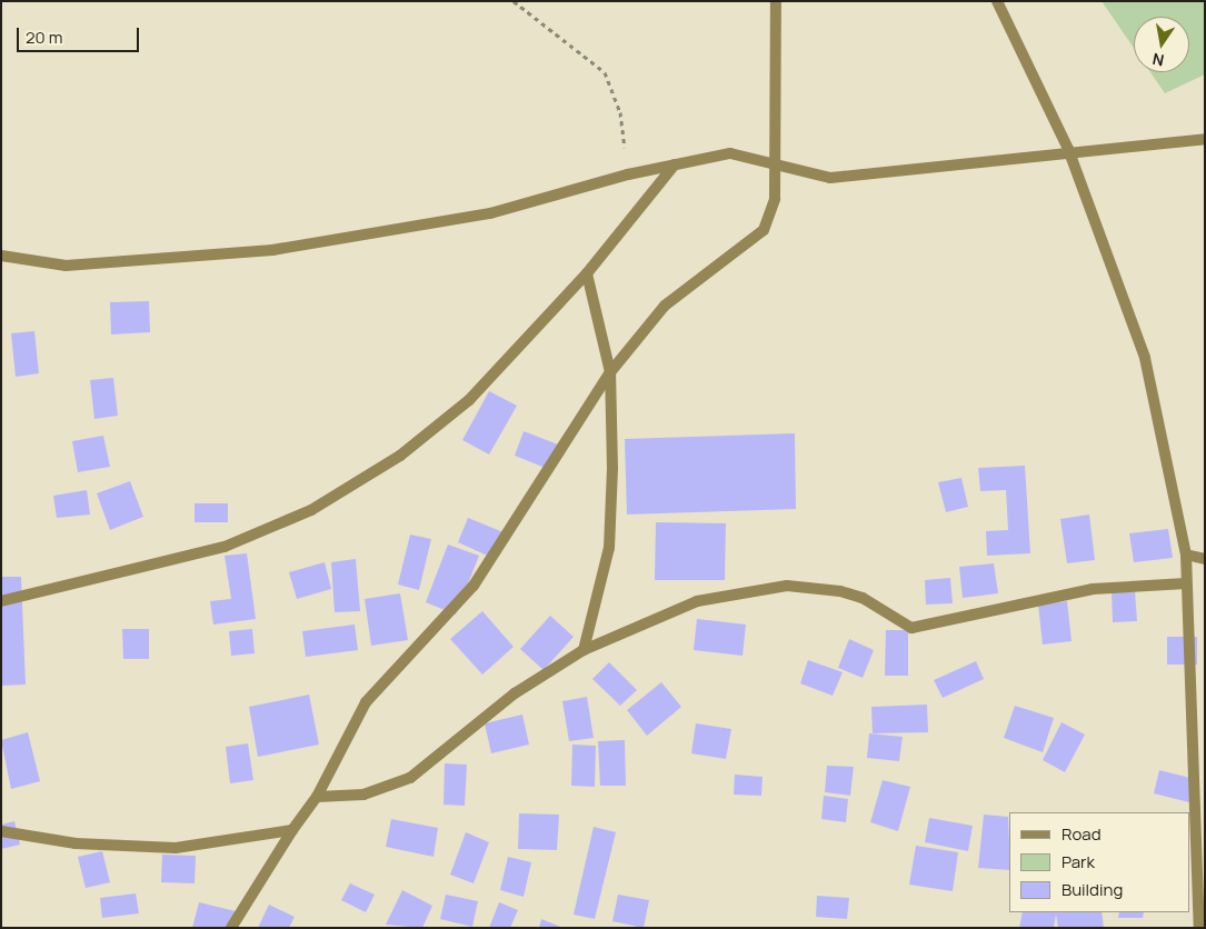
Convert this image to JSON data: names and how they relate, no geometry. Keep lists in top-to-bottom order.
{
  "legend": ["Road", "Park", "Building"],
  "scale_bar": "20 m",
  "north": "bottom"
}
